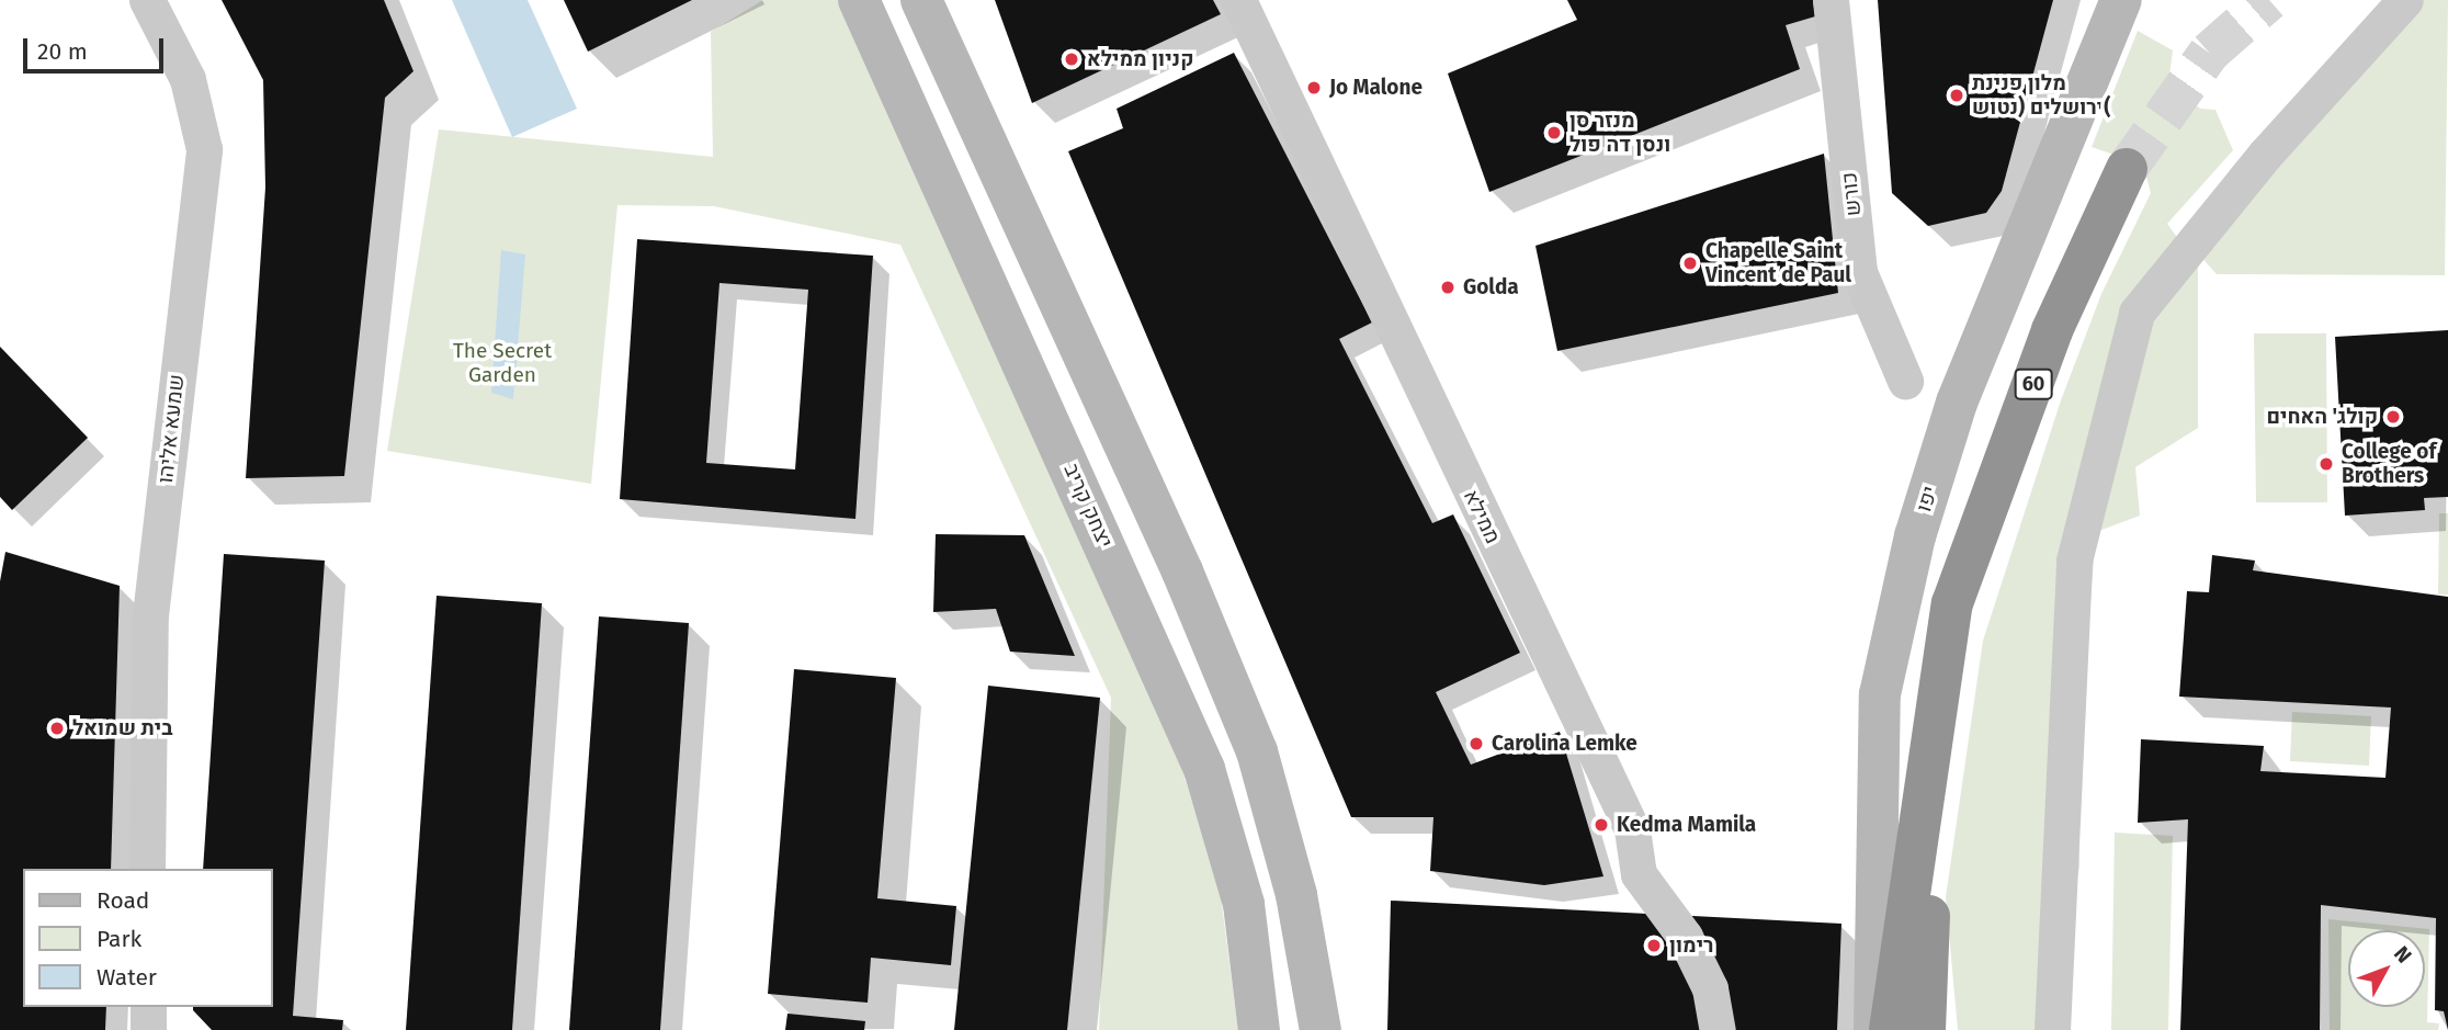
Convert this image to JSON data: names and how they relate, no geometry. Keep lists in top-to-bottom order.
{
  "streets": {
    "highway": ["60"],
    "street": [
      "כורש",
      "שמעא אליהו",
      "יפו",
      "יצחק קריב",
      "ממילא"
    ]
  },
  "parks": ["The Secret Garden"],
  "places": [
    "קניון ממילא",
    "Jo Malone",
    "מלון פנינת ירושלים (נטוש(",
    "מנזר סן ונסן דה פול",
    "Chapelle Saint Vincent de Paul",
    "Golda",
    "קולג' האחים",
    "College of Brothers",
    "בית שמואל",
    "Carolina Lemke",
    "Kedma Mamila",
    "רימון"
  ],
  "legend": ["Road", "Park", "Water"],
  "scale_bar": "20 m",
  "north": "top right"
}
